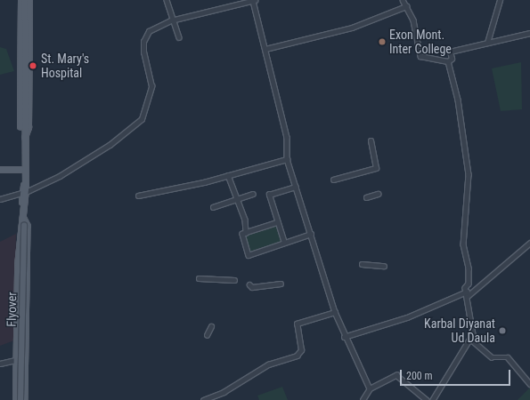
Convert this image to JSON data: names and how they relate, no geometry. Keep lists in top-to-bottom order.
{
  "streets": {
    "main road": ["Flyover"]
  },
  "places": ["Exon Mont. Inter College", "St. Mary's Hospital", "Karbal Diyanat Ud Daula"],
  "scale_bar": "200 m"
}
